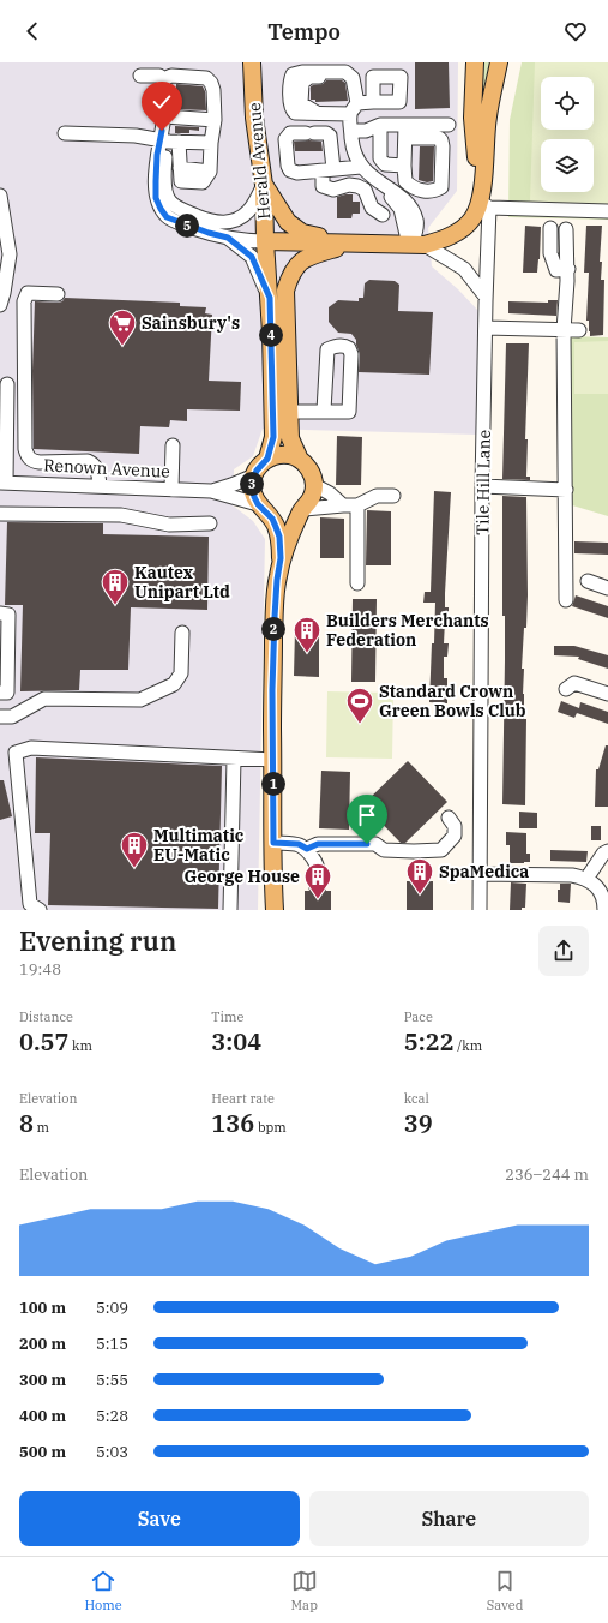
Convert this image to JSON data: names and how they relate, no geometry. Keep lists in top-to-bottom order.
{
  "streets": {
    "main road": ["Herald Avenue", "Tile Hill Lane"],
    "street": ["Renown Avenue"]
  },
  "crossings": [
    ["Herald Avenue", "Renown Avenue"]
  ],
  "places": {
    "supermarket": ["Sainsbury's"],
    "building": [
      "Kautex Unipart Ltd",
      "Builders Merchants Federation",
      "Multimatic EU-Matic",
      "SpaMedica",
      "George House"
    ],
    "sports": ["Standard Crown Green Bowls Club"]
  },
  "page": {
    "header": "Tempo",
    "pins": [
      "5",
      "4",
      "3",
      "2",
      "1"
    ],
    "heading": ["Evening run", "19:48"],
    "stats": [
      ["Distance", "0.57 km"],
      ["Time", "3:04"],
      ["Pace", "5:22 /km"],
      ["Elevation", "8 m"],
      ["Heart rate", "136 bpm"],
      ["kcal", "39"]
    ],
    "chart": ["Elevation", "236–244 m"],
    "list": [
      {
        "name": "100 m",
        "note": "5:09"
      },
      {
        "name": "200 m",
        "note": "5:15"
      },
      {
        "name": "300 m",
        "note": "5:55"
      },
      {
        "name": "400 m",
        "note": "5:28"
      },
      {
        "name": "500 m",
        "note": "5:03"
      }
    ],
    "buttons": ["Save", "Share"],
    "tabs": ["Home", "Map", "Saved"]
  }
}
